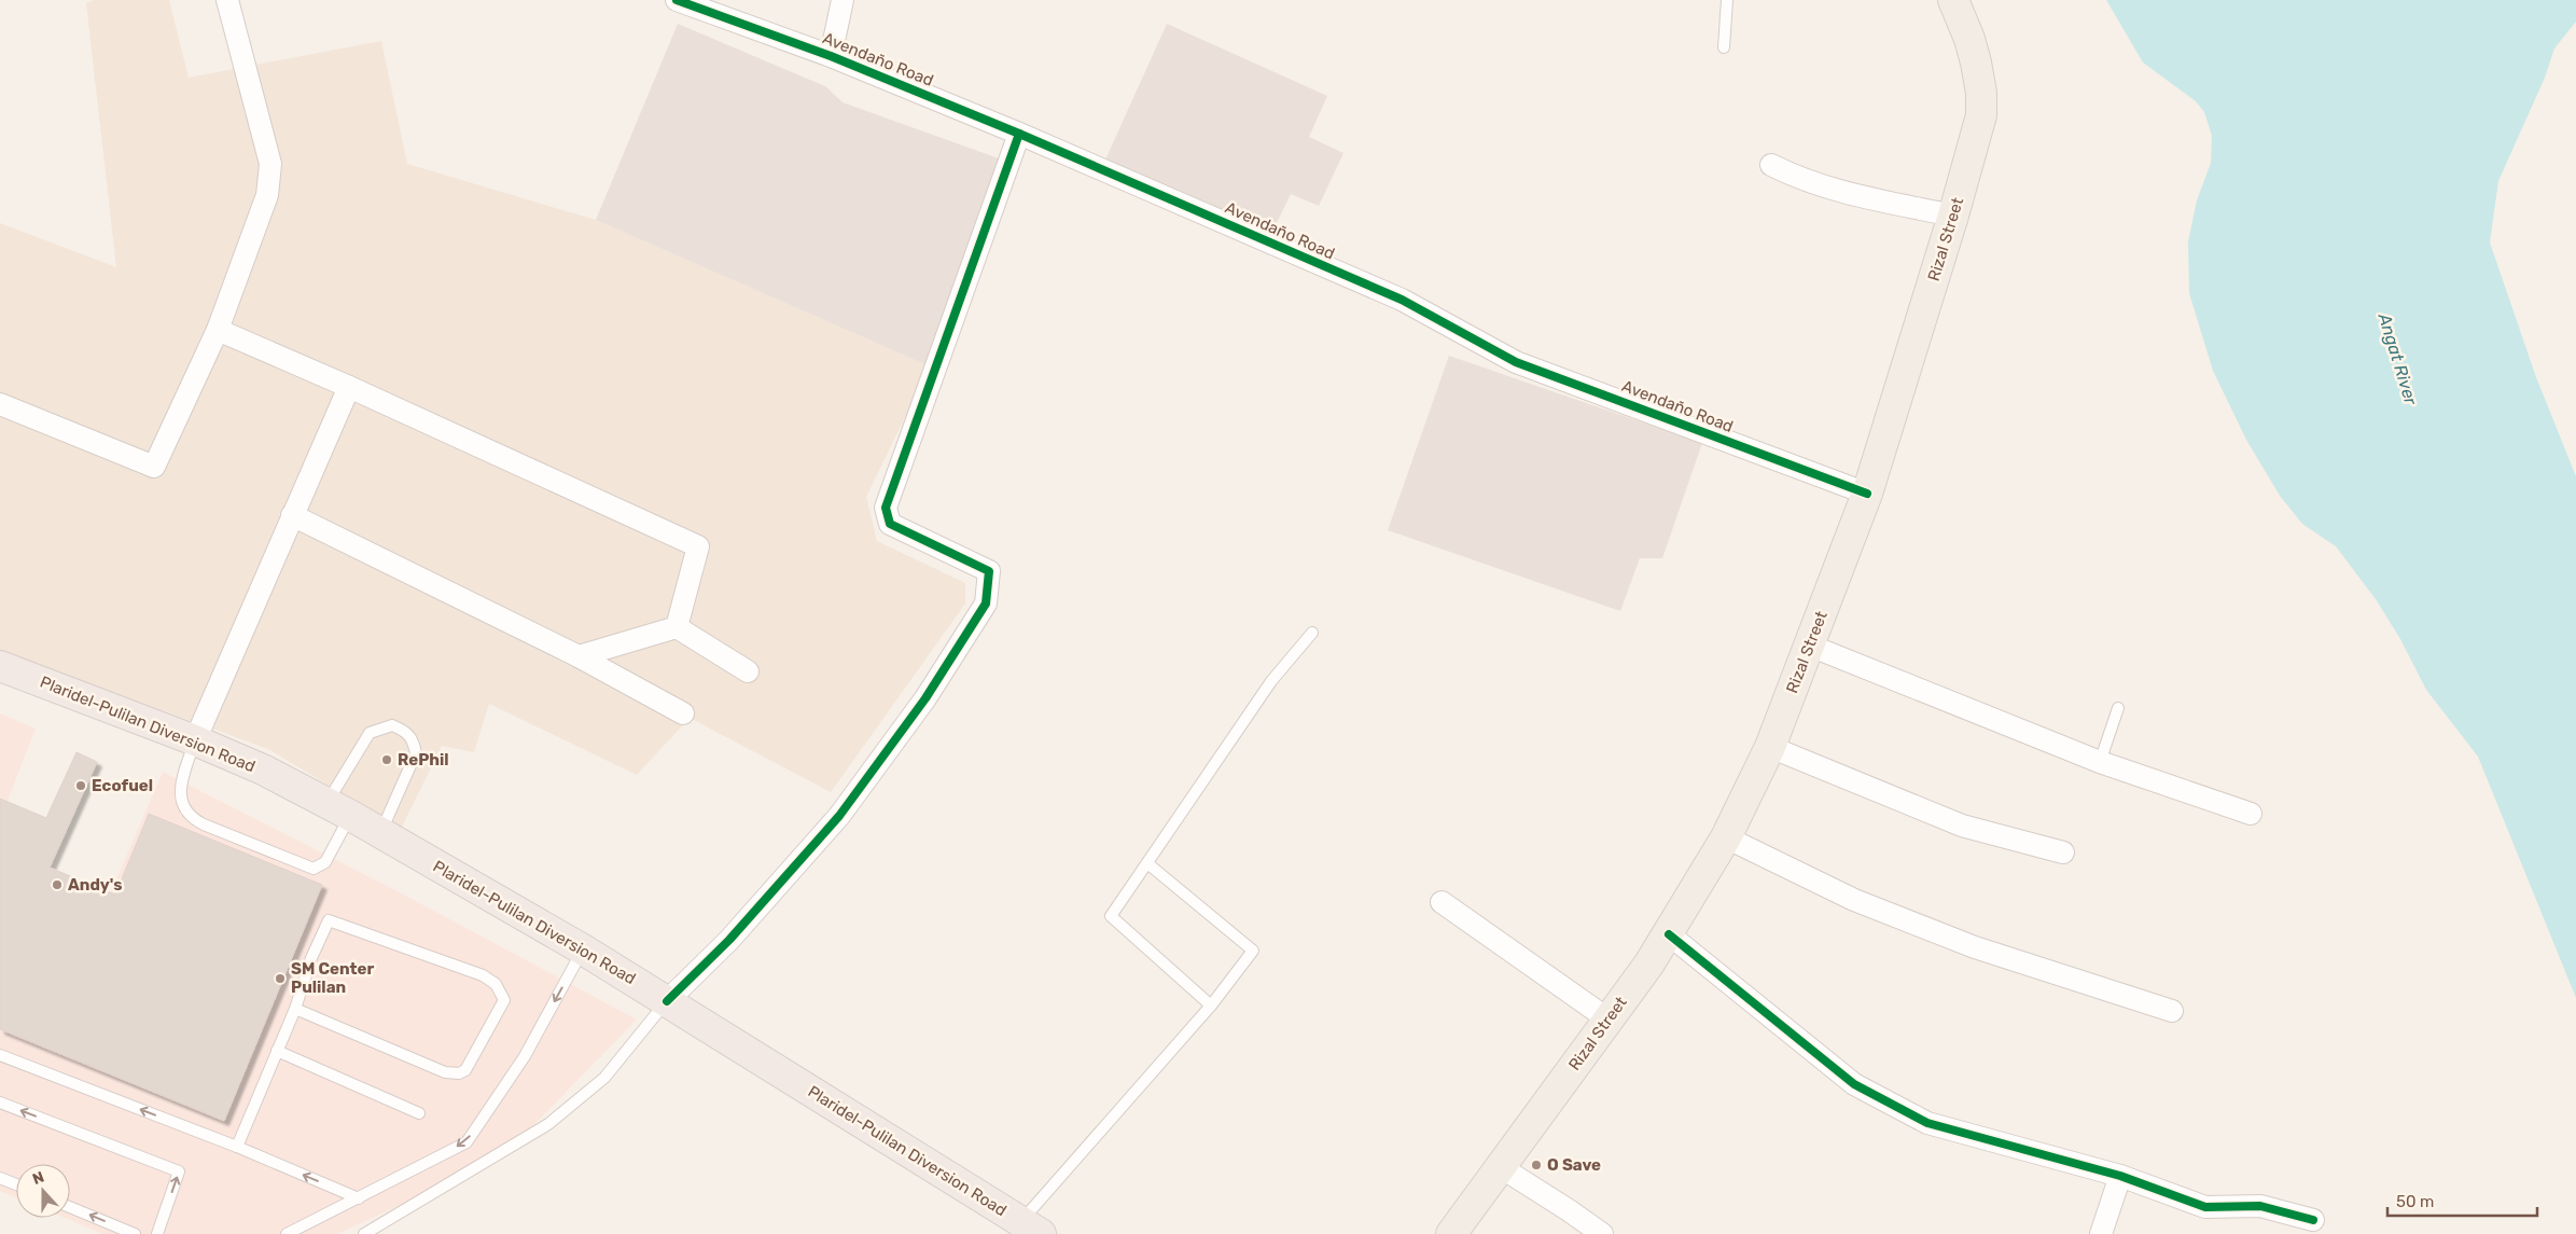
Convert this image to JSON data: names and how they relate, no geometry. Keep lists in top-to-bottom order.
{
  "streets": {
    "highway": ["Plaridel-Pulilan Diversion Road"],
    "main road": ["Rizal Street"],
    "street": ["Avendaño Road"]
  },
  "crossings": [
    ["Avendaño Road", "Rizal Street"]
  ],
  "water": ["Angat River"],
  "places": [
    "RePhil",
    "Ecofuel",
    "Andy's",
    "SM Center Pulilan",
    "O Save"
  ],
  "scale_bar": "50 m",
  "north": "top"
}
